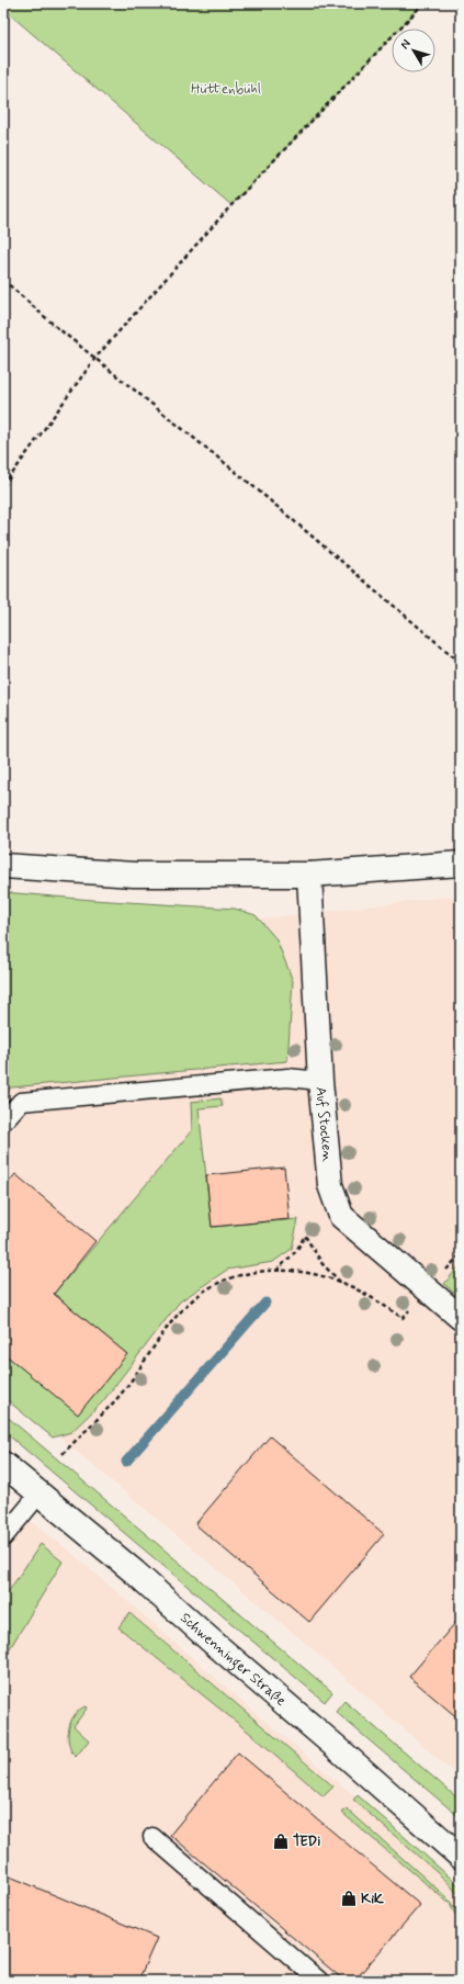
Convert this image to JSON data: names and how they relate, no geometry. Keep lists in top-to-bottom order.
{
  "streets": {
    "street": ["Auf Stocken", "Schwenninger Straße"]
  },
  "parks": ["Hüttenbühl"],
  "places": {
    "shop": ["TEDi", "KiK"]
  },
  "north": "top left"
}
